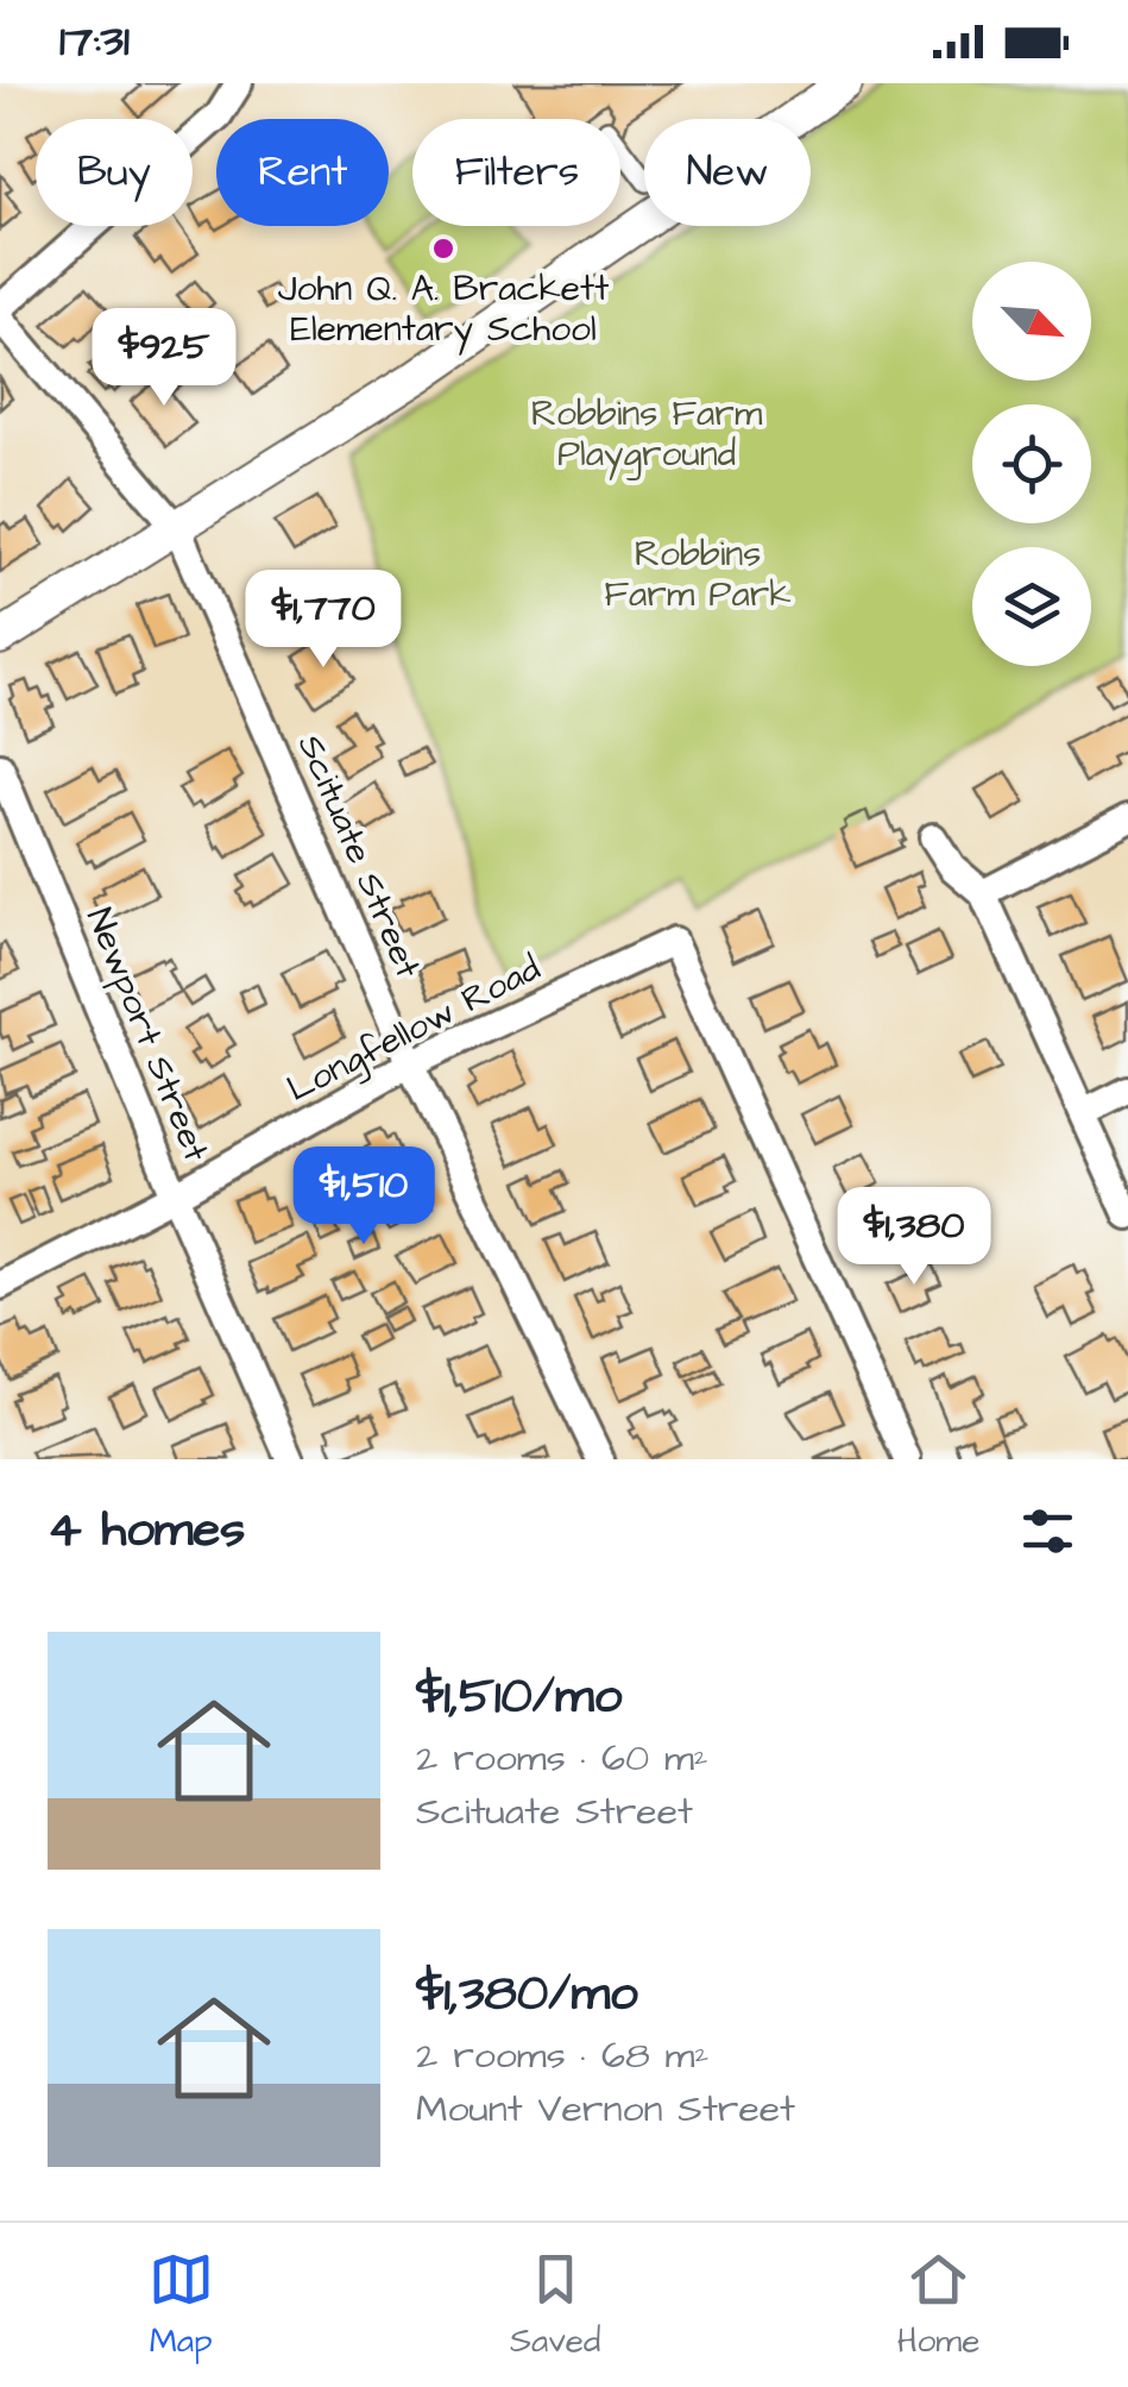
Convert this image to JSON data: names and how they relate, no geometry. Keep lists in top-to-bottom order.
{
  "streets": {
    "street": ["Scituate Street", "Longfellow Road", "Newport Street"]
  },
  "crossings": [
    ["Scituate Street", "Longfellow Road"],
    ["Longfellow Road", "Newport Street"]
  ],
  "parks": ["Robbins Farm Playground", "Robbins Farm Park"],
  "places": ["John Q. A. Brackett Elementary School"],
  "north": "bottom right",
  "page": {
    "status": "17:31",
    "chip": [
      "Buy",
      "Rent",
      "Filters",
      "New"
    ],
    "price": [
      "$925",
      "$1,770",
      "$1,510",
      "$1,380"
    ],
    "heading": "4 homes",
    "list": [
      {
        "name": "$1,510/mo",
        "note": "2 rooms · 60 m² · Scituate Street"
      },
      {
        "name": "$1,380/mo",
        "note": "2 rooms · 68 m² · Mount Vernon Street"
      }
    ],
    "tabs": ["Map", "Saved", "Home"]
  }
}
